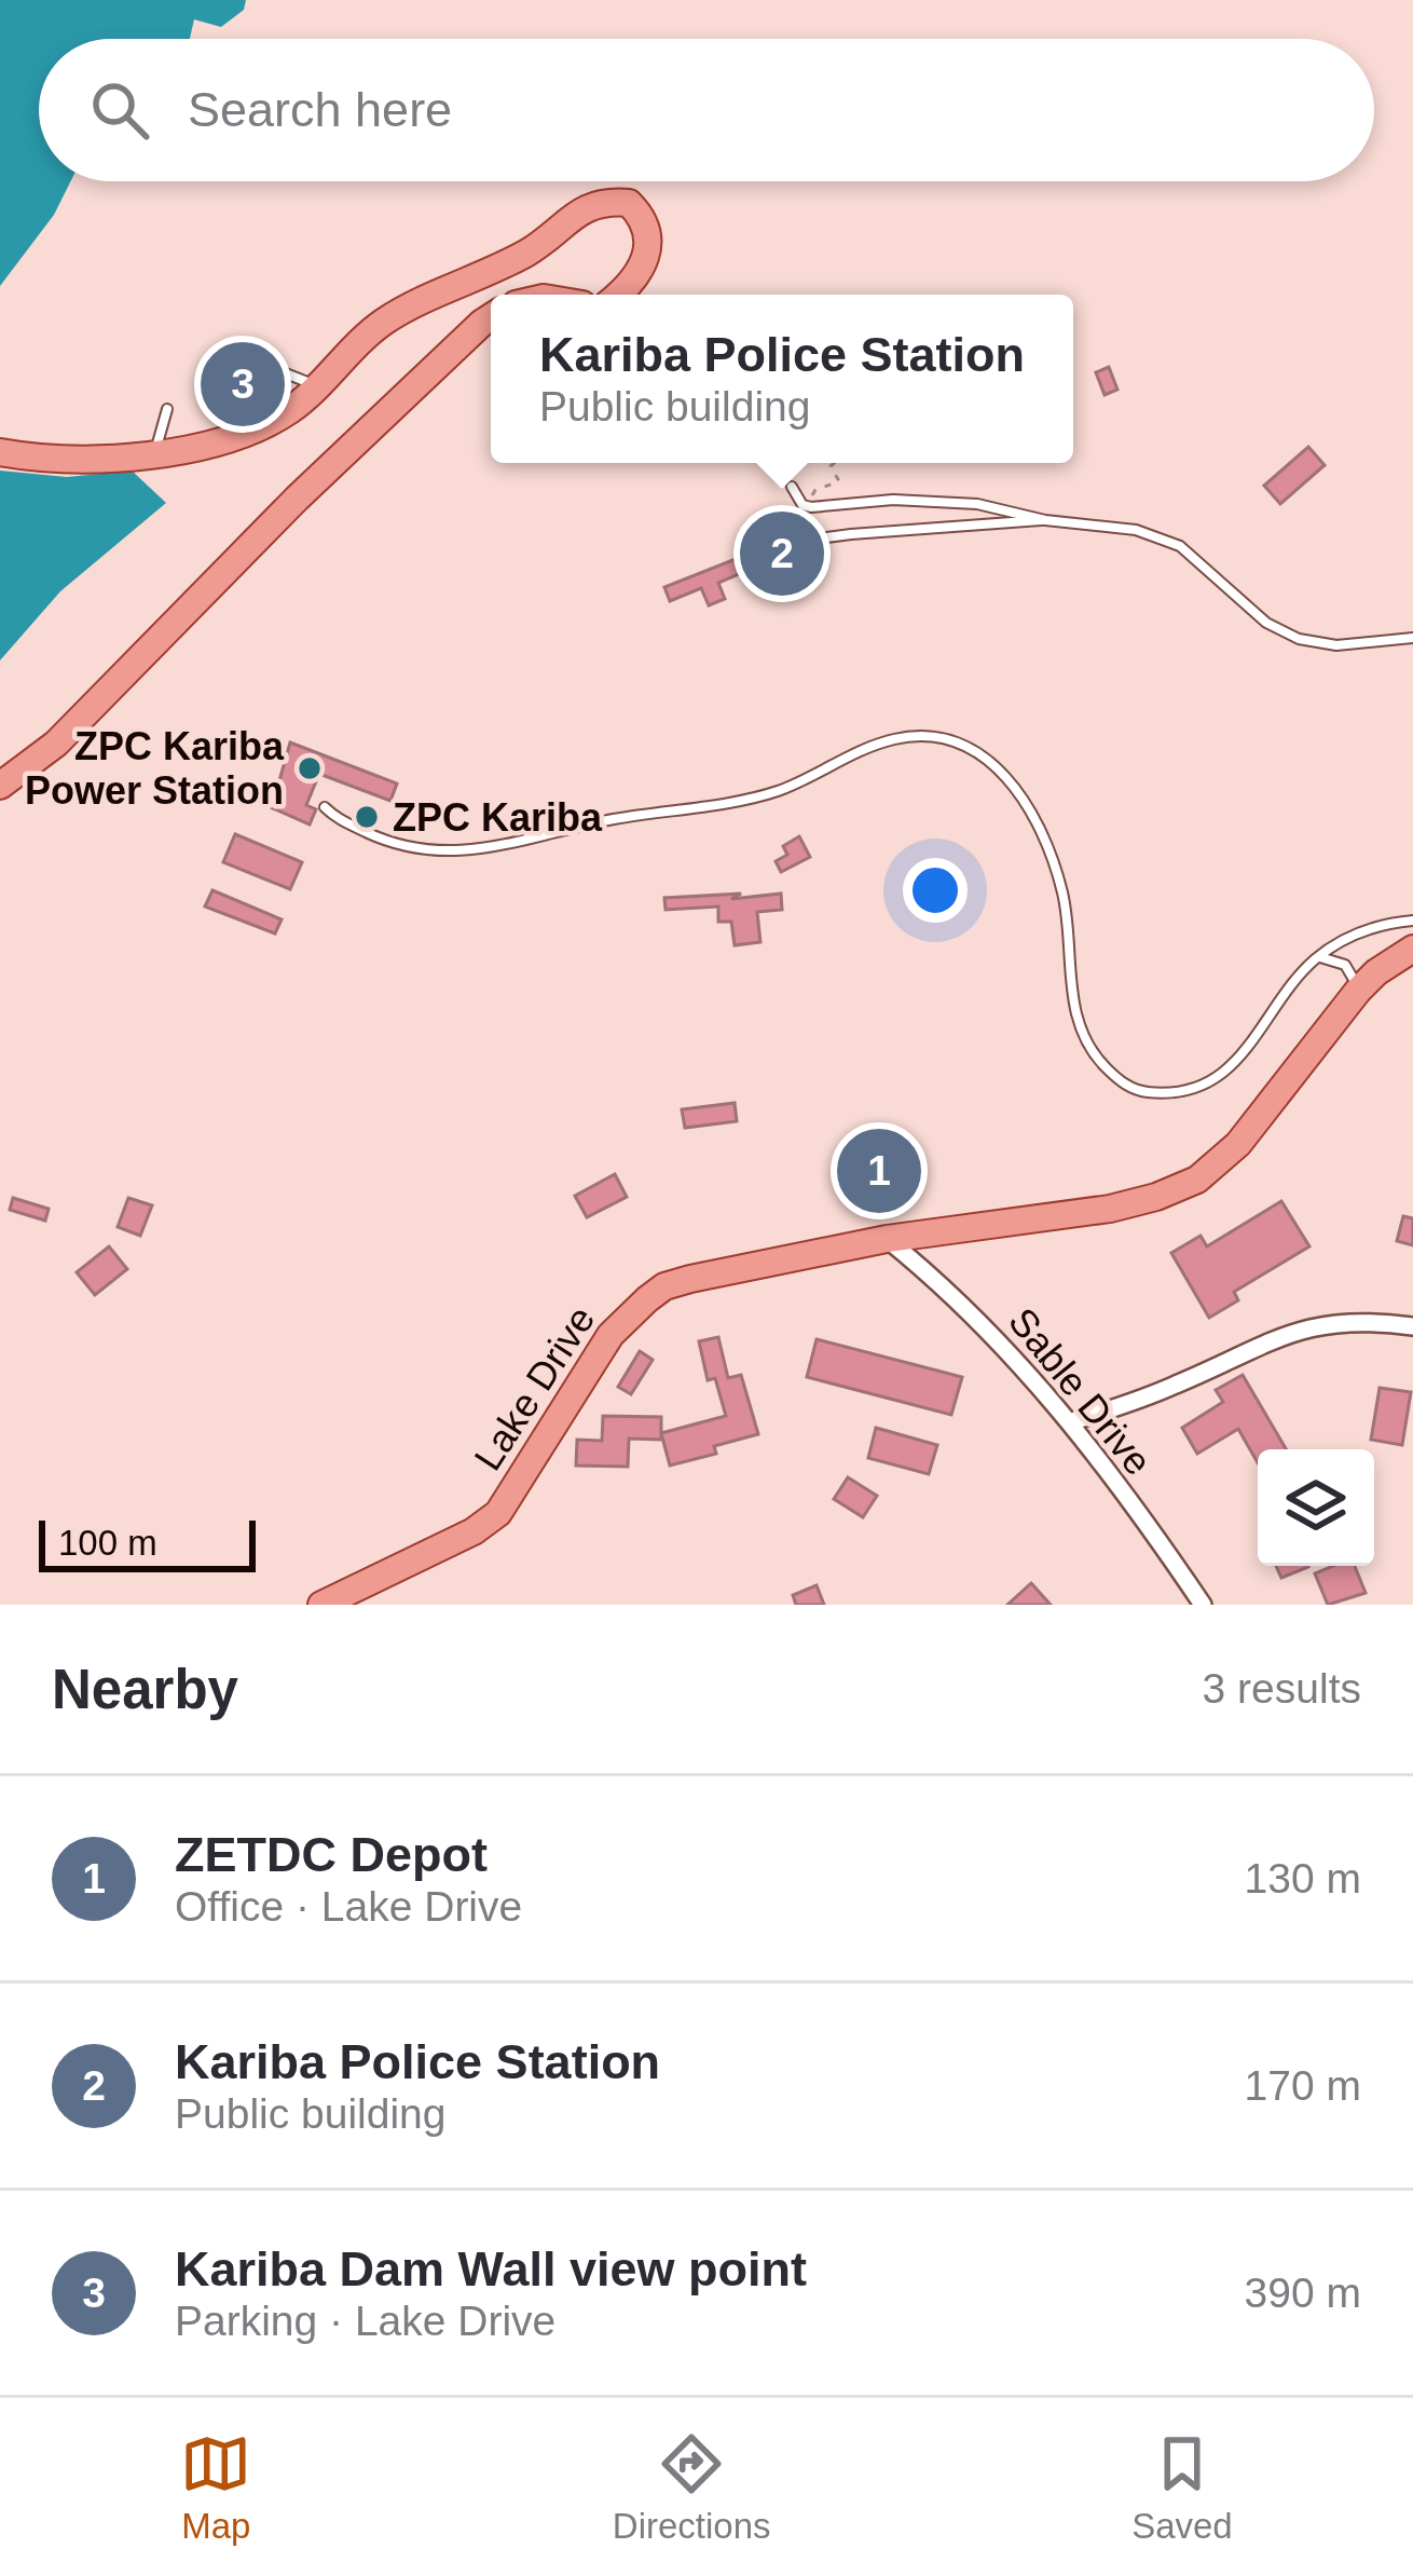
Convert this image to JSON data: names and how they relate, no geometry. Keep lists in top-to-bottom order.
{
  "streets": {
    "main road": ["Lake Drive"],
    "street": ["Sable Drive"]
  },
  "crossings": [
    ["Lake Drive", "Sable Drive"]
  ],
  "places": ["ZPC Kariba Power Station", "ZPC Kariba"],
  "scale_bar": "100 m",
  "page": {
    "search": "Search here",
    "popup": ["Kariba Police Station", "Public building"],
    "pins": ["3", "2", "1"],
    "scale": "100 m",
    "heading": ["Nearby", "3 results"],
    "list": [
      {
        "mark": "1",
        "name": "ZETDC Depot",
        "note": "Office · Lake Drive",
        "value": "130 m"
      },
      {
        "mark": "2",
        "name": "Kariba Police Station",
        "note": "Public building",
        "value": "170 m"
      },
      {
        "mark": "3",
        "name": "Kariba Dam Wall view point",
        "note": "Parking · Lake Drive",
        "value": "390 m"
      }
    ],
    "nav": ["Map", "Directions", "Saved"]
  }
}
